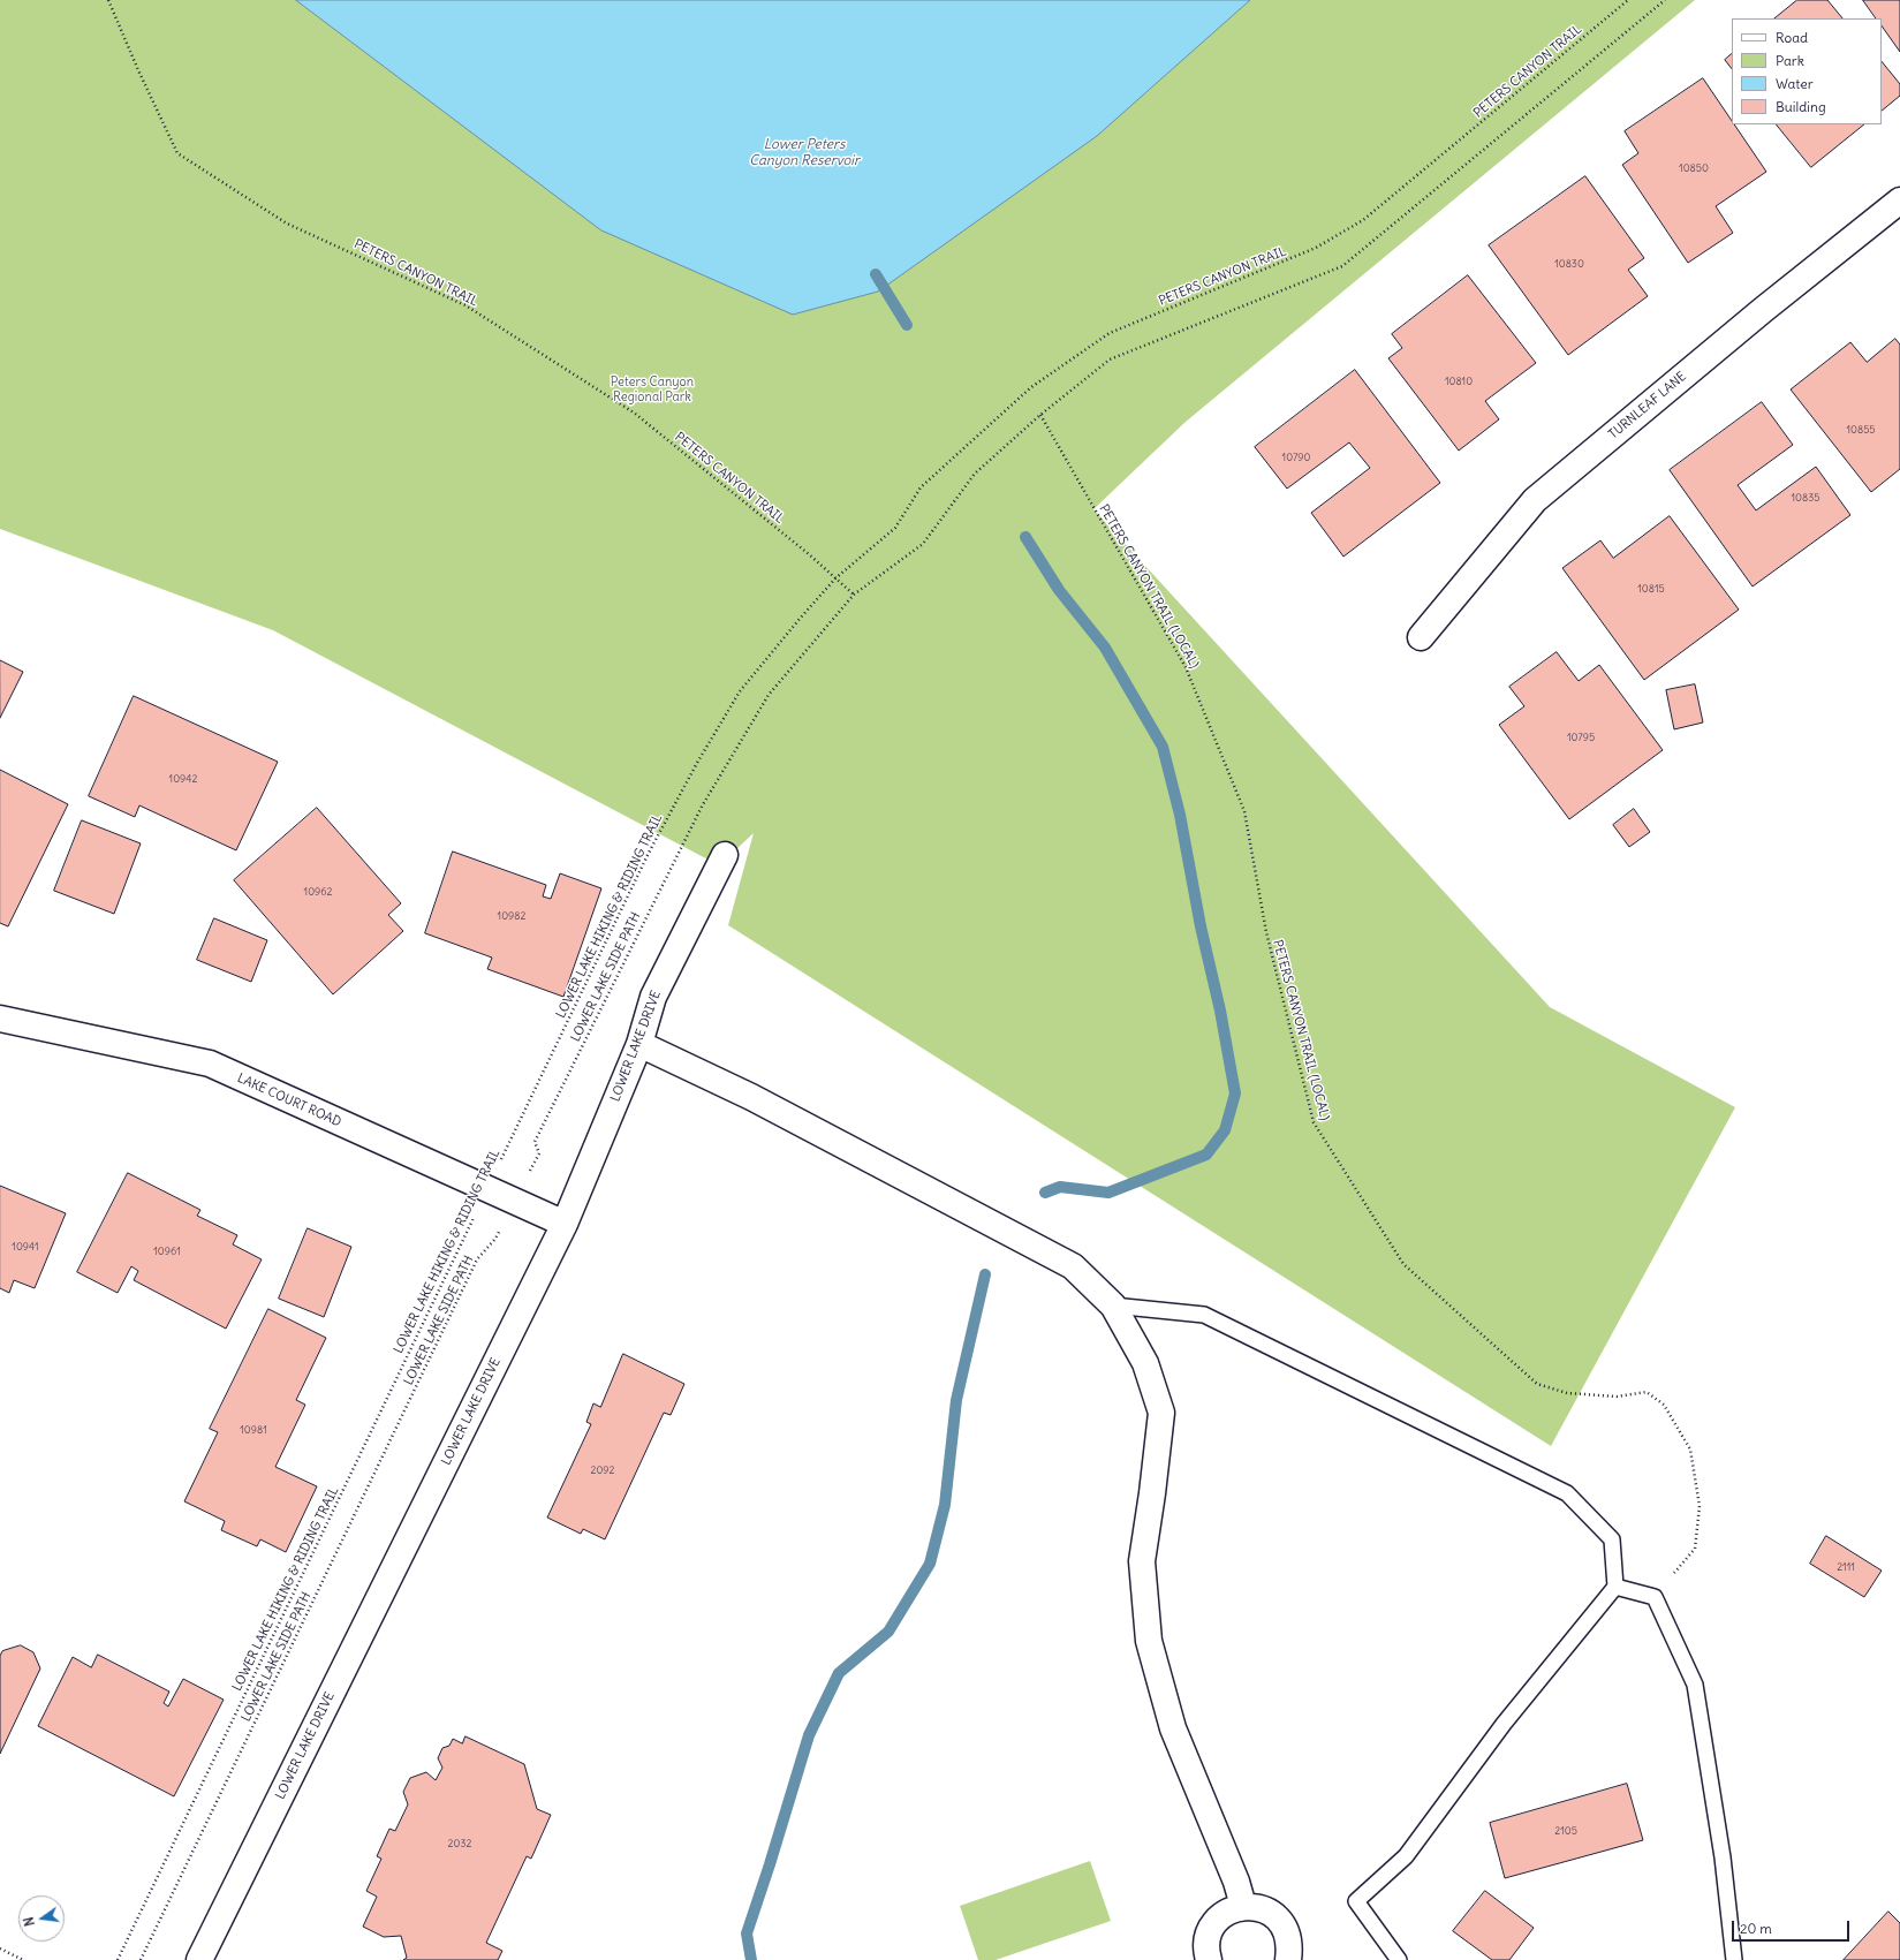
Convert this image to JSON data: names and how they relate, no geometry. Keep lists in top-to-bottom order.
{
  "streets": {
    "street": ["TURNLEAF LANE", "LOWER LAKE DRIVE", "LAKE COURT ROAD"],
    "path": [
      "PETERS CANYON TRAIL",
      "PETERS CANYON TRAIL (LOCAL)",
      "LOWER LAKE HIKING & RIDING TRAIL",
      "LOWER LAKE SIDE PATH"
    ]
  },
  "crossings": [
    ["PETERS CANYON TRAIL", "LOWER LAKE HIKING & RIDING TRAIL"],
    ["PETERS CANYON TRAIL", "LOWER LAKE SIDE PATH"],
    ["PETERS CANYON TRAIL (LOCAL)", "LOWER LAKE SIDE PATH"],
    ["LOWER LAKE HIKING & RIDING TRAIL", "LAKE COURT ROAD"],
    ["LOWER LAKE SIDE PATH", "LAKE COURT ROAD"],
    ["LOWER LAKE DRIVE", "LAKE COURT ROAD"]
  ],
  "water": ["Lower Peters Canyon Reservoir"],
  "parks": ["Peters Canyon Regional Park"],
  "house_numbers": [
    "10850",
    "10830",
    "10810",
    "10855",
    "10790",
    "10835",
    "10815",
    "10795",
    "10942",
    "10962",
    "10982",
    "10941",
    "10961",
    "10981",
    "2092",
    "2111",
    "2105",
    "2032"
  ],
  "legend": [
    "Road",
    "Park",
    "Water",
    "Building"
  ],
  "scale_bar": "20 m",
  "north": "left"
}
